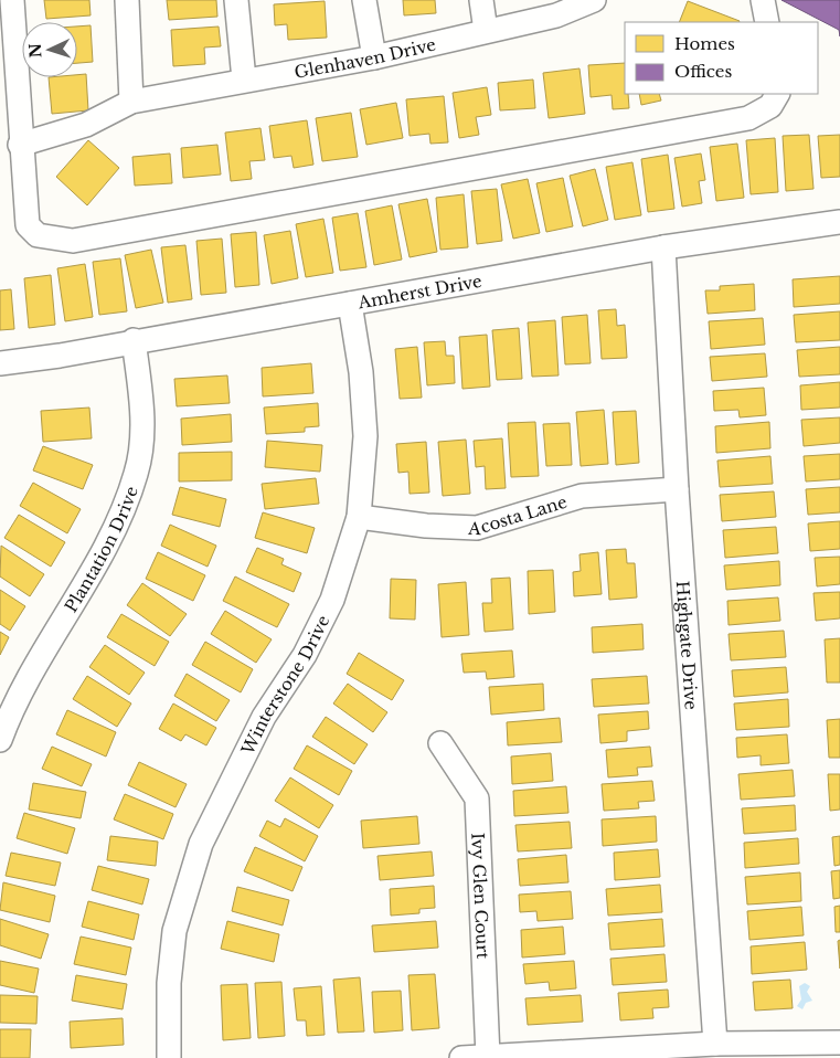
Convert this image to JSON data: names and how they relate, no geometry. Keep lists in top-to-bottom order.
{
  "streets": {
    "street": [
      "Glenhaven Drive",
      "Amherst Drive",
      "Acosta Lane",
      "Plantation Drive",
      "Highgate Drive",
      "Winterstone Drive",
      "Ivy Glen Court"
    ]
  },
  "crossings": [
    ["Amherst Drive", "Plantation Drive"],
    ["Amherst Drive", "Highgate Drive"],
    ["Amherst Drive", "Winterstone Drive"],
    ["Acosta Lane", "Highgate Drive"],
    ["Acosta Lane", "Winterstone Drive"]
  ],
  "legend": ["Homes", "Offices"],
  "north": "left"
}
